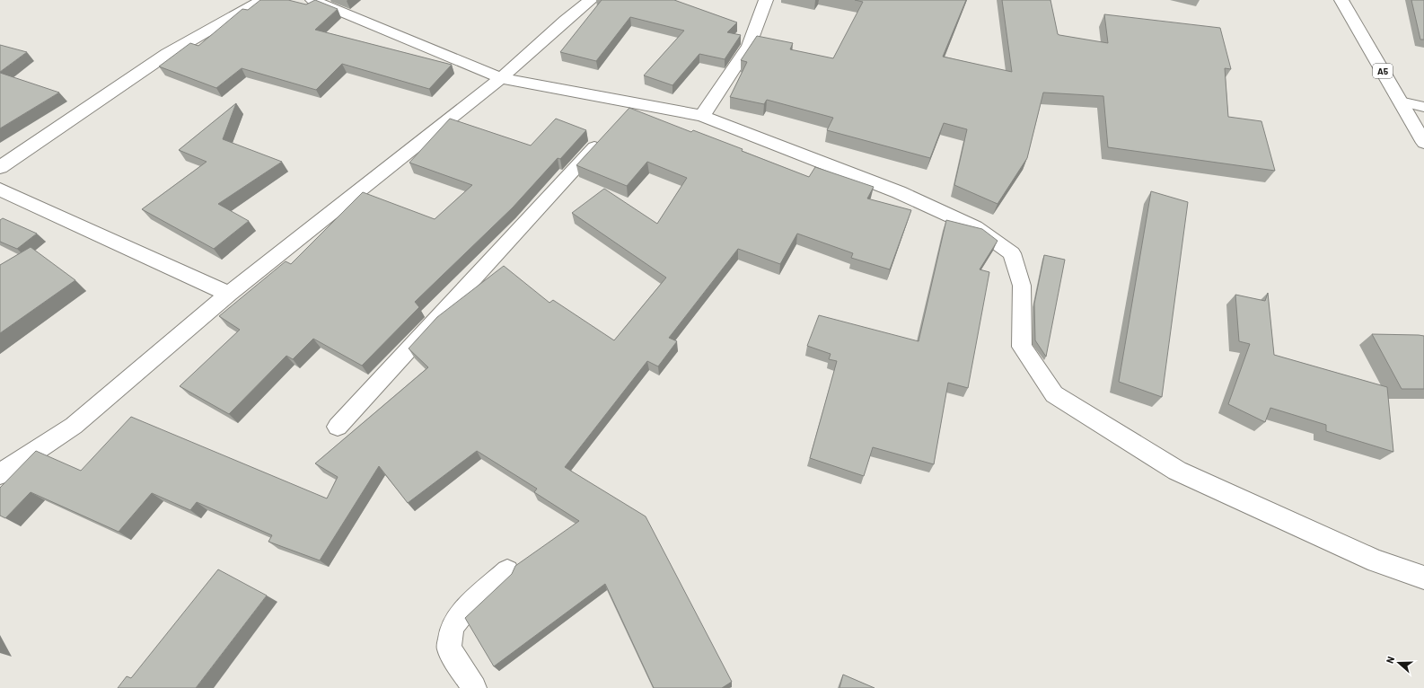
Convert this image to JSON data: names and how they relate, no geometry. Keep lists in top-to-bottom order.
{
  "streets": {
    "main road": ["A5"]
  },
  "north": "left"
}
